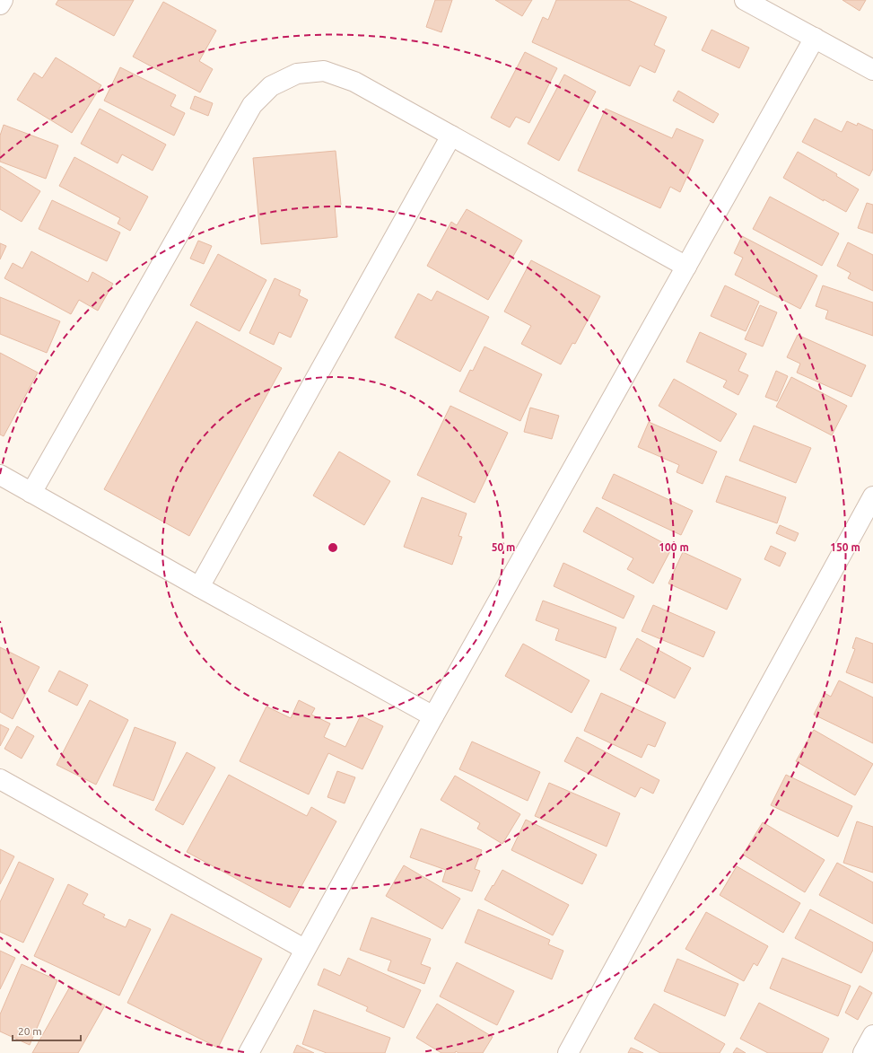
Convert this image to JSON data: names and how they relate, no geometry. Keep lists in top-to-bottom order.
{
  "scale_bar": "20 m",
  "rings": ["50 m", "100 m", "150 m"]
}
